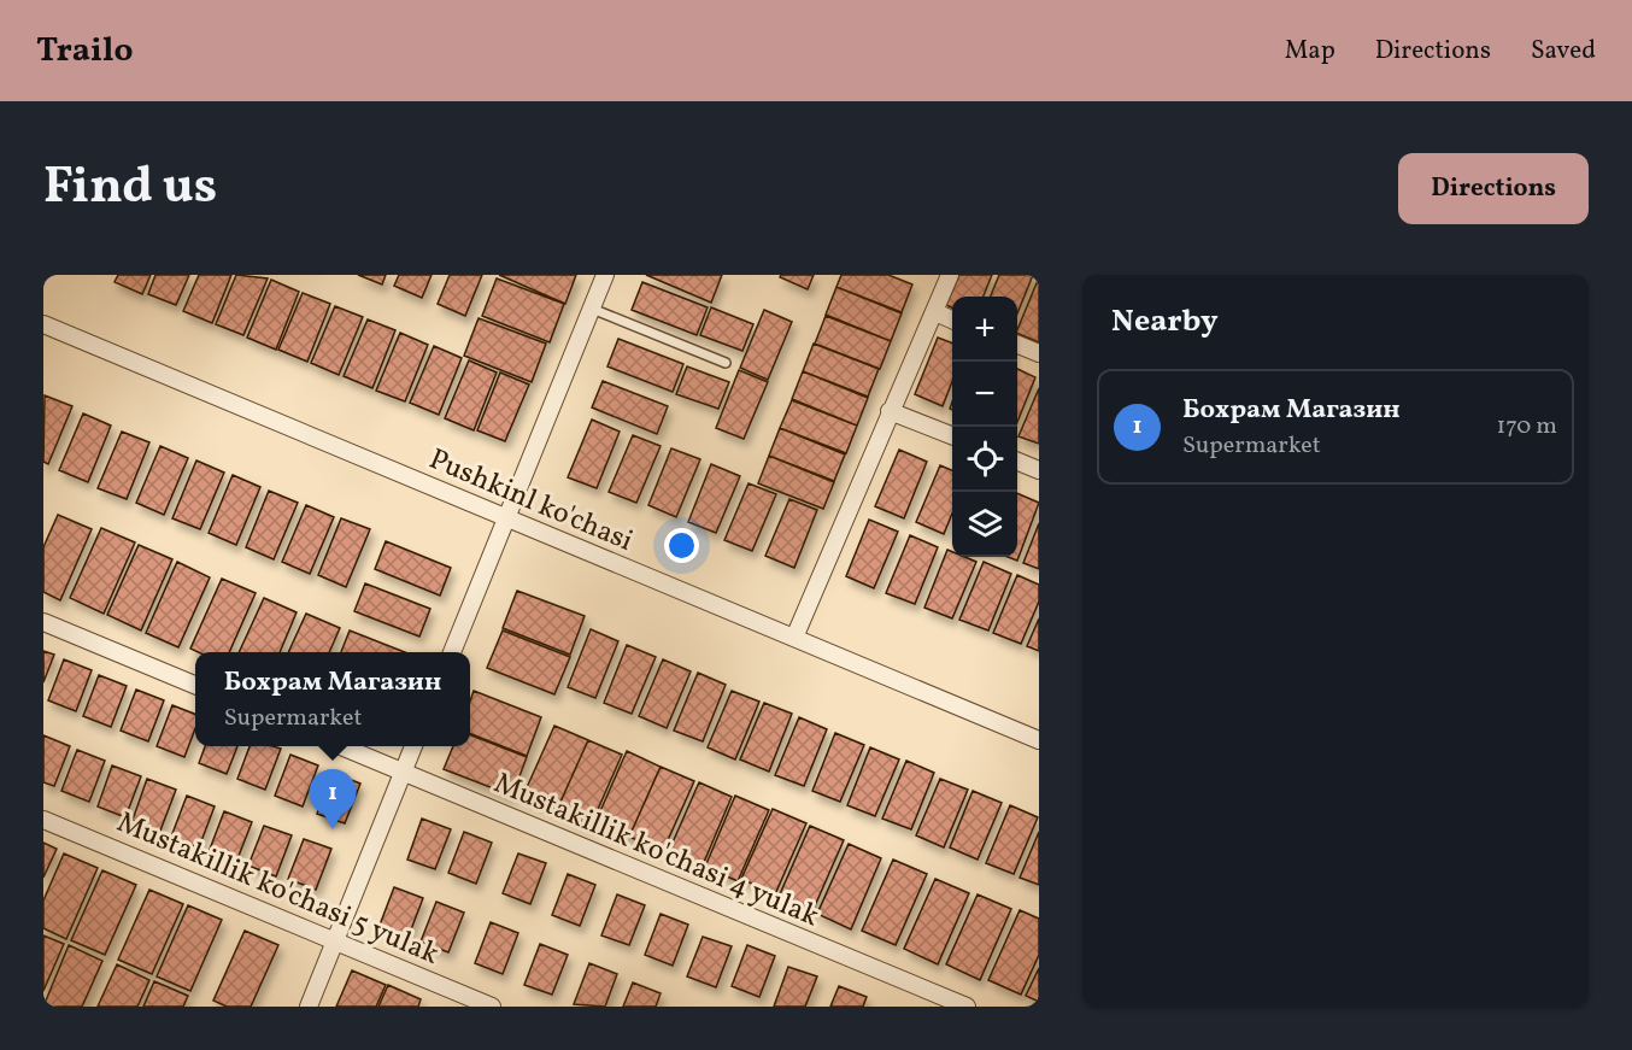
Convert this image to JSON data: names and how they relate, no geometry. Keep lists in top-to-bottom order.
{
  "streets": {
    "street": ["Pushkinl ko'chasi", "Mustakillik ko'chasi 4 yulak", "Mustakillik ko'chasi 5 yulak"]
  },
  "page": {
    "header": "Trailo",
    "nav": ["Map", "Directions", "Saved"],
    "title": "Find us",
    "buttons": "Directions",
    "heading": "Nearby",
    "map_buttons": ["+", "−"],
    "list": [
      {
        "mark": "1",
        "name": "Бохрам Магазин",
        "note": "Supermarket",
        "value": "170 m"
      }
    ],
    "popup": ["Бохрам Магазин", "Supermarket"],
    "pins": "1"
  }
}
